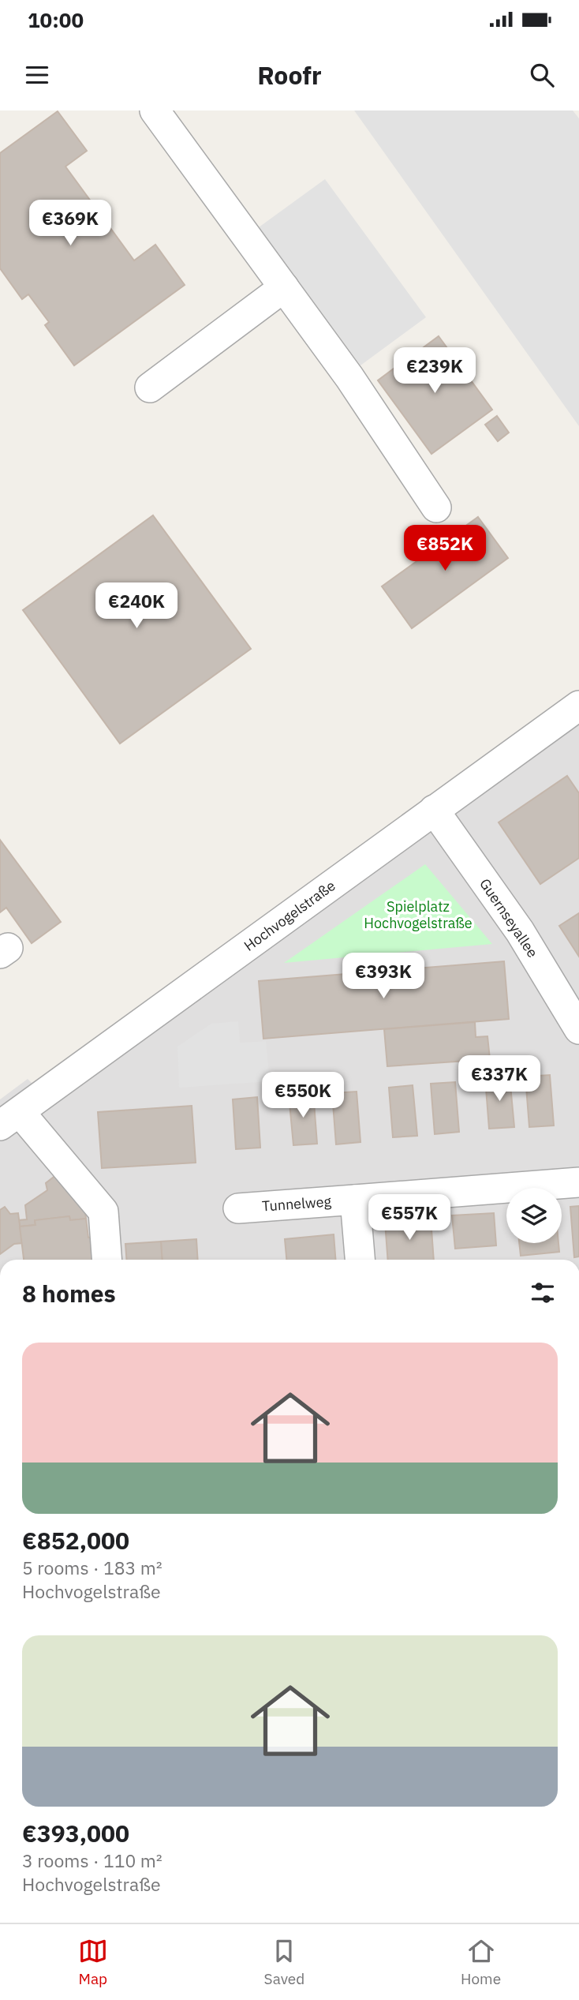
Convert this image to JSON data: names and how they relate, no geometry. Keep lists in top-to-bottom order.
{
  "streets": {
    "street": ["Hochvogelstraße", "Guernseyallee", "Tunnelweg"]
  },
  "crossings": [
    ["Hochvogelstraße", "Guernseyallee"]
  ],
  "parks": ["Spielplatz Hochvogelstraße"],
  "page": {
    "status": "10:00",
    "header": "Roofr",
    "price": [
      "€369K",
      "€239K",
      "€852K",
      "€240K",
      "€393K",
      "€337K",
      "€550K",
      "€557K"
    ],
    "heading": "8 homes",
    "list": [
      {
        "name": "€852,000",
        "note": "5 rooms · 183 m² · Hochvogelstraße"
      },
      {
        "name": "€393,000",
        "note": "3 rooms · 110 m² · Hochvogelstraße"
      }
    ],
    "tabs": ["Map", "Saved", "Home"]
  }
}
